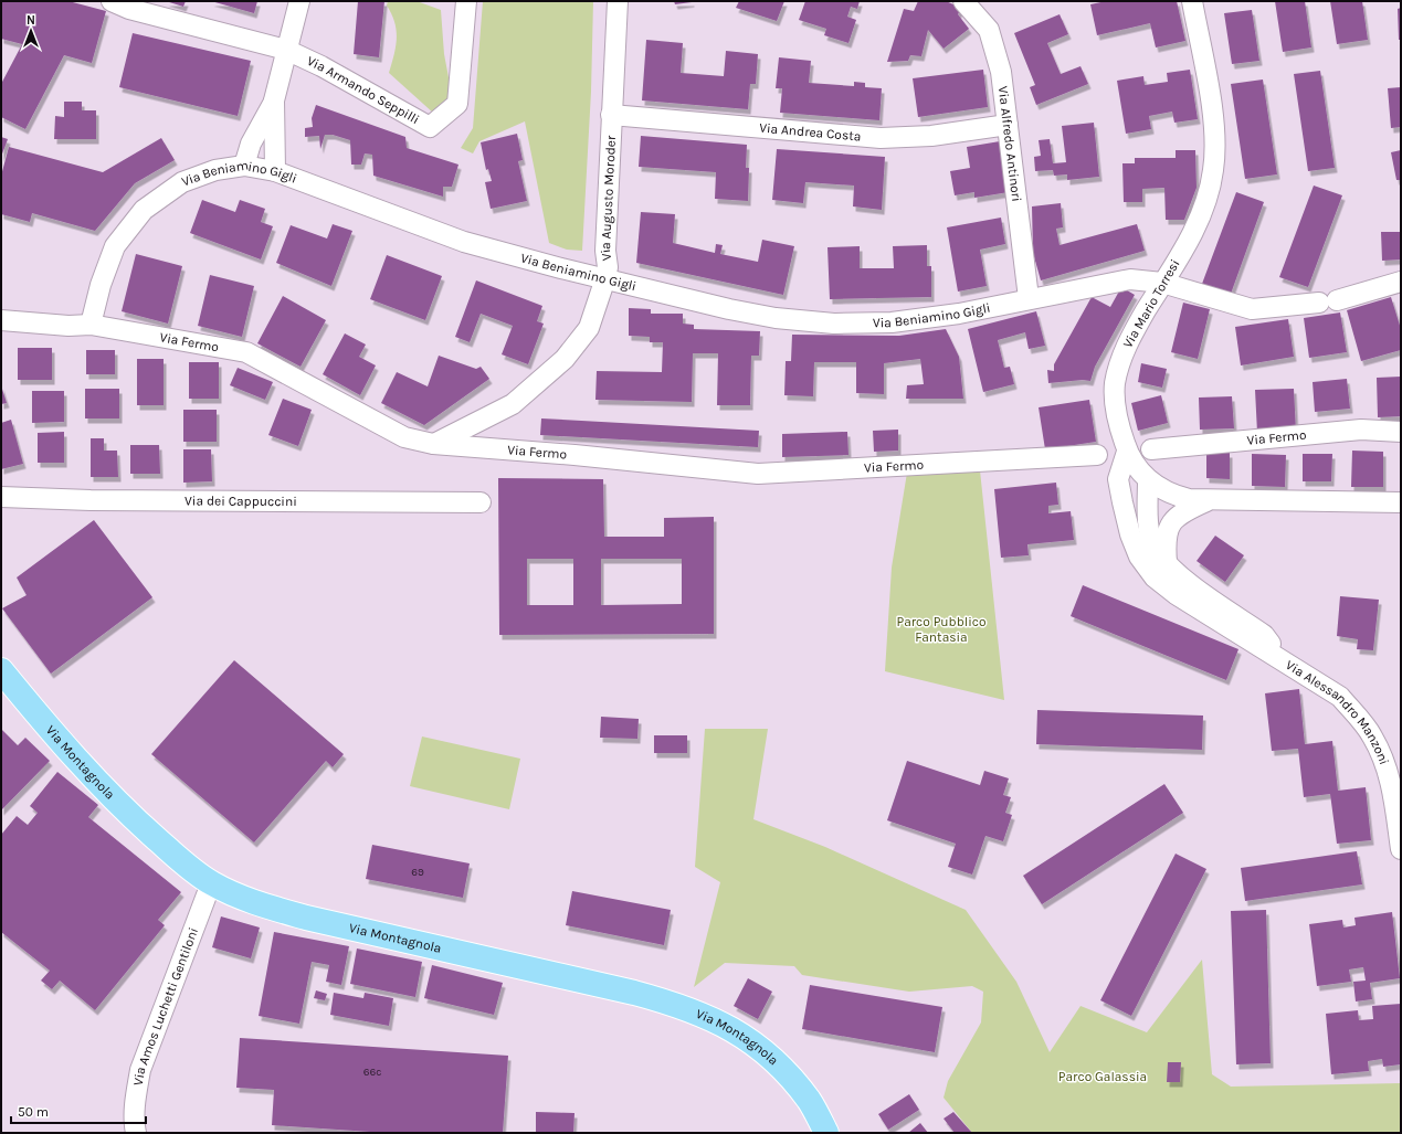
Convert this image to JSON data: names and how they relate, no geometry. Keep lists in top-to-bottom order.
{
  "streets": {
    "main road": ["Via Montagnola"],
    "street": [
      "Via Armando Seppilli",
      "Via Andrea Costa",
      "Via Alfredo Antinori",
      "Via Beniamino Gigli",
      "Via Augusto Moroder",
      "Via Mario Torresi",
      "Via Fermo",
      "Via dei Cappuccini",
      "Via Alessandro Manzoni",
      "Via Amos Luchetti Gentiloni"
    ]
  },
  "crossings": [
    ["Via Andrea Costa", "Via Alfredo Antinori"],
    ["Via Andrea Costa", "Via Augusto Moroder"],
    ["Via Alfredo Antinori", "Via Beniamino Gigli"],
    ["Via Beniamino Gigli", "Via Augusto Moroder"],
    ["Via Beniamino Gigli", "Via Mario Torresi"],
    ["Via Beniamino Gigli", "Via Fermo"],
    ["Via Augusto Moroder", "Via Fermo"],
    ["Via Mario Torresi", "Via Alessandro Manzoni"],
    ["Via Montagnola", "Via Amos Luchetti Gentiloni"]
  ],
  "parks": ["Parco Pubblico Fantasia", "Parco Galassia"],
  "house_numbers": ["69", "66c"],
  "scale_bar": "50 m",
  "north": "top"
}
